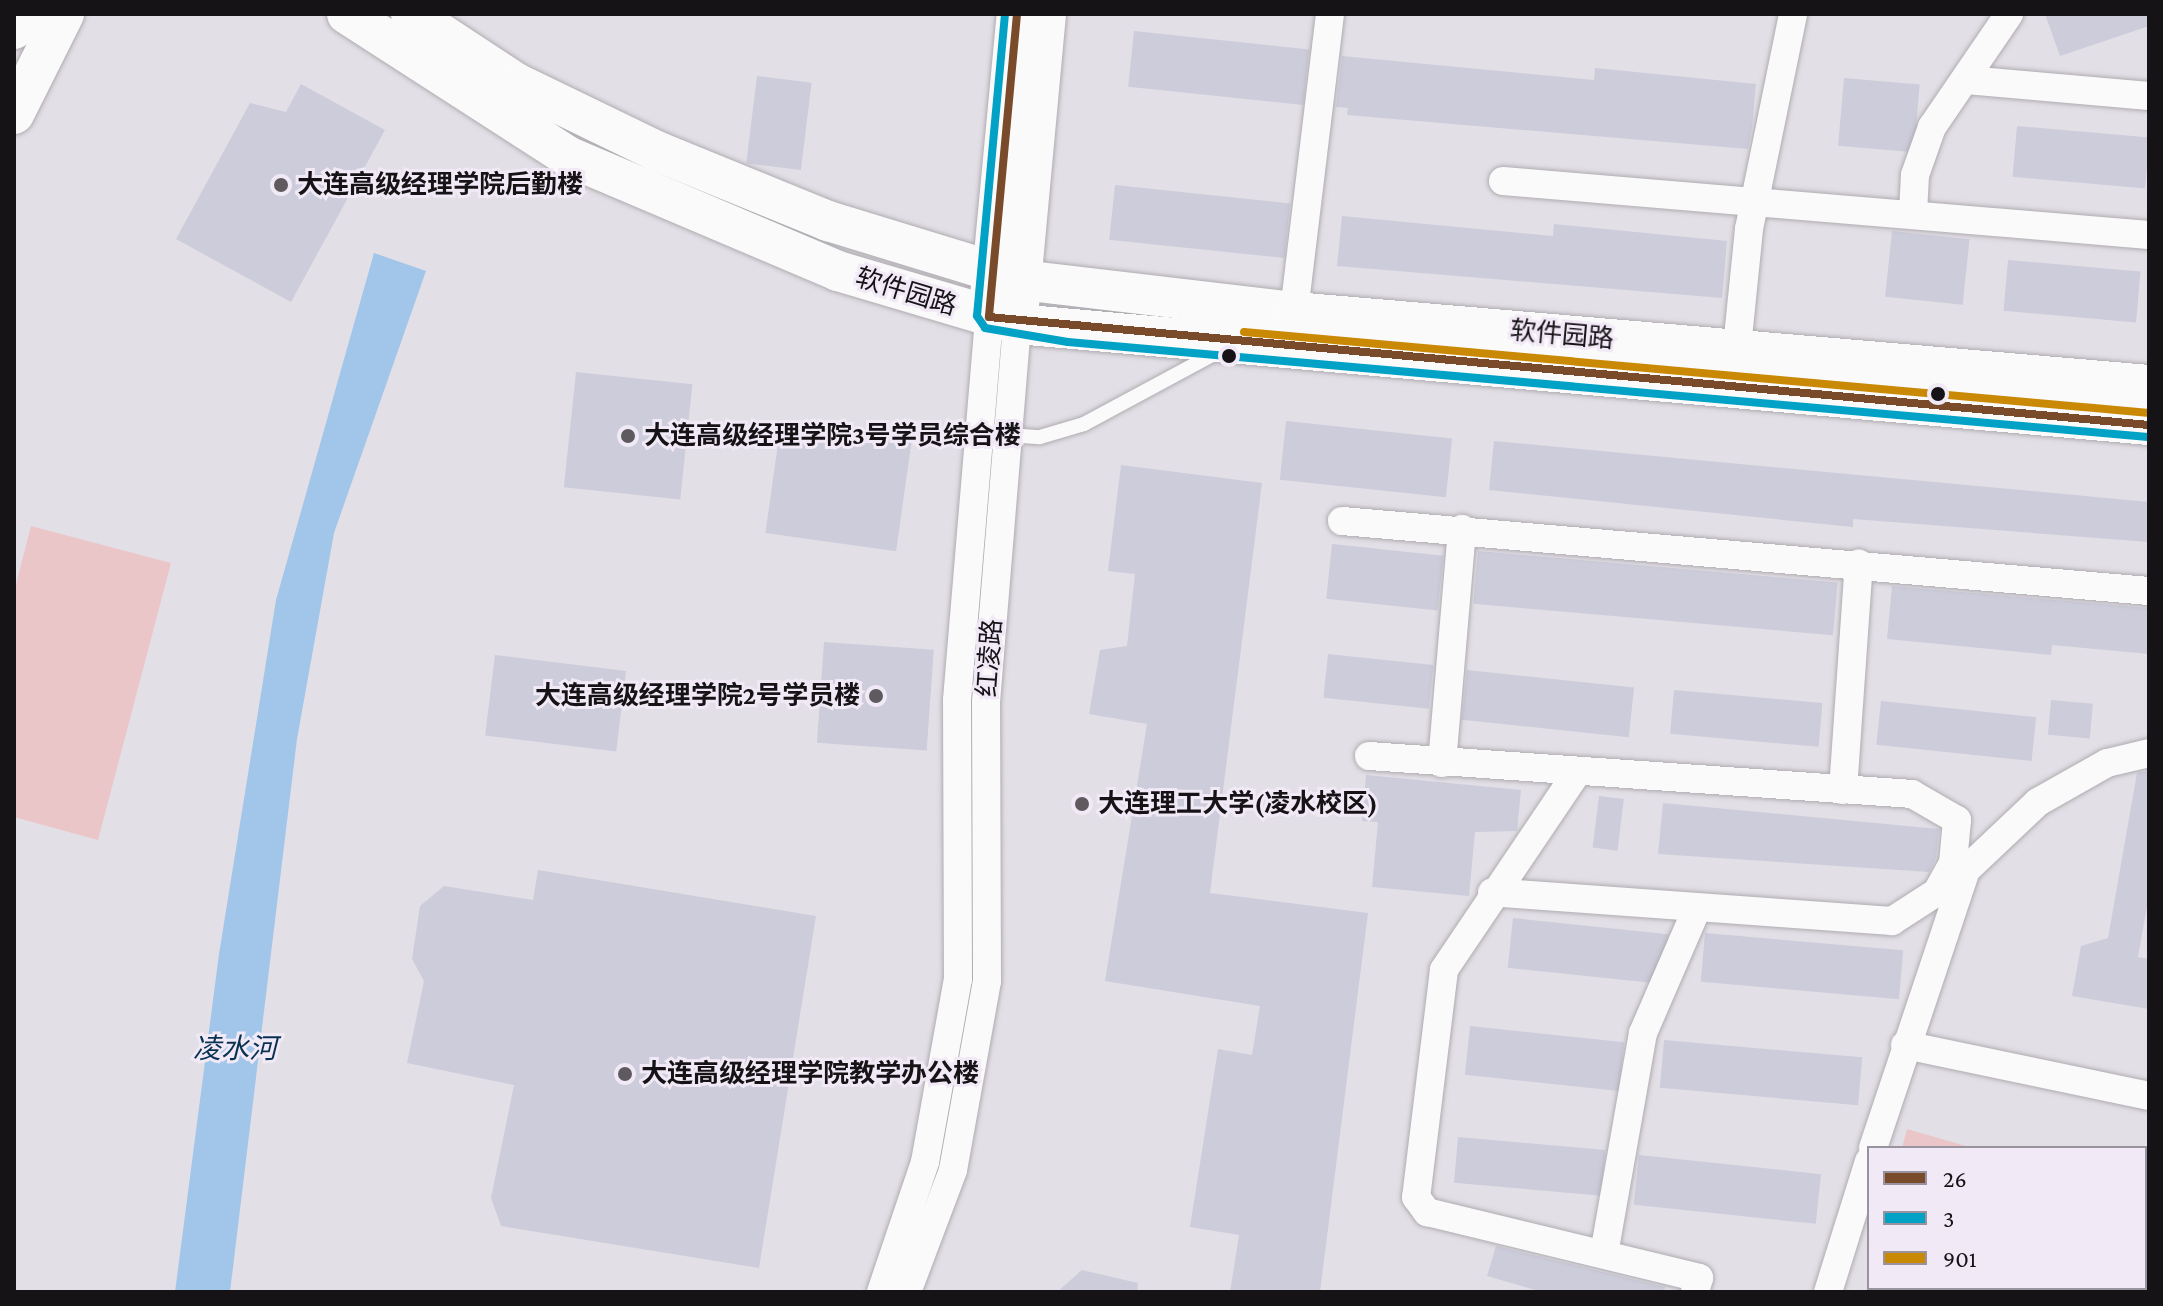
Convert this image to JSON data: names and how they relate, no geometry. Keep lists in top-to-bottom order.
{
  "streets": {
    "main road": ["软件园路", "红凌路"]
  },
  "crossings": [
    ["软件园路", "红凌路"]
  ],
  "water": ["凌水河"],
  "places": [
    "大连高级经理学院后勤楼",
    "大连高级经理学院3号学员综合楼",
    "大连高级经理学院2号学员楼",
    "大连理工大学(凌水校区)",
    "大连高级经理学院教学办公楼"
  ],
  "lines": ["transit line 26", "transit line 3", "transit line 901"],
  "legend": ["26", "3", "901"]
}
